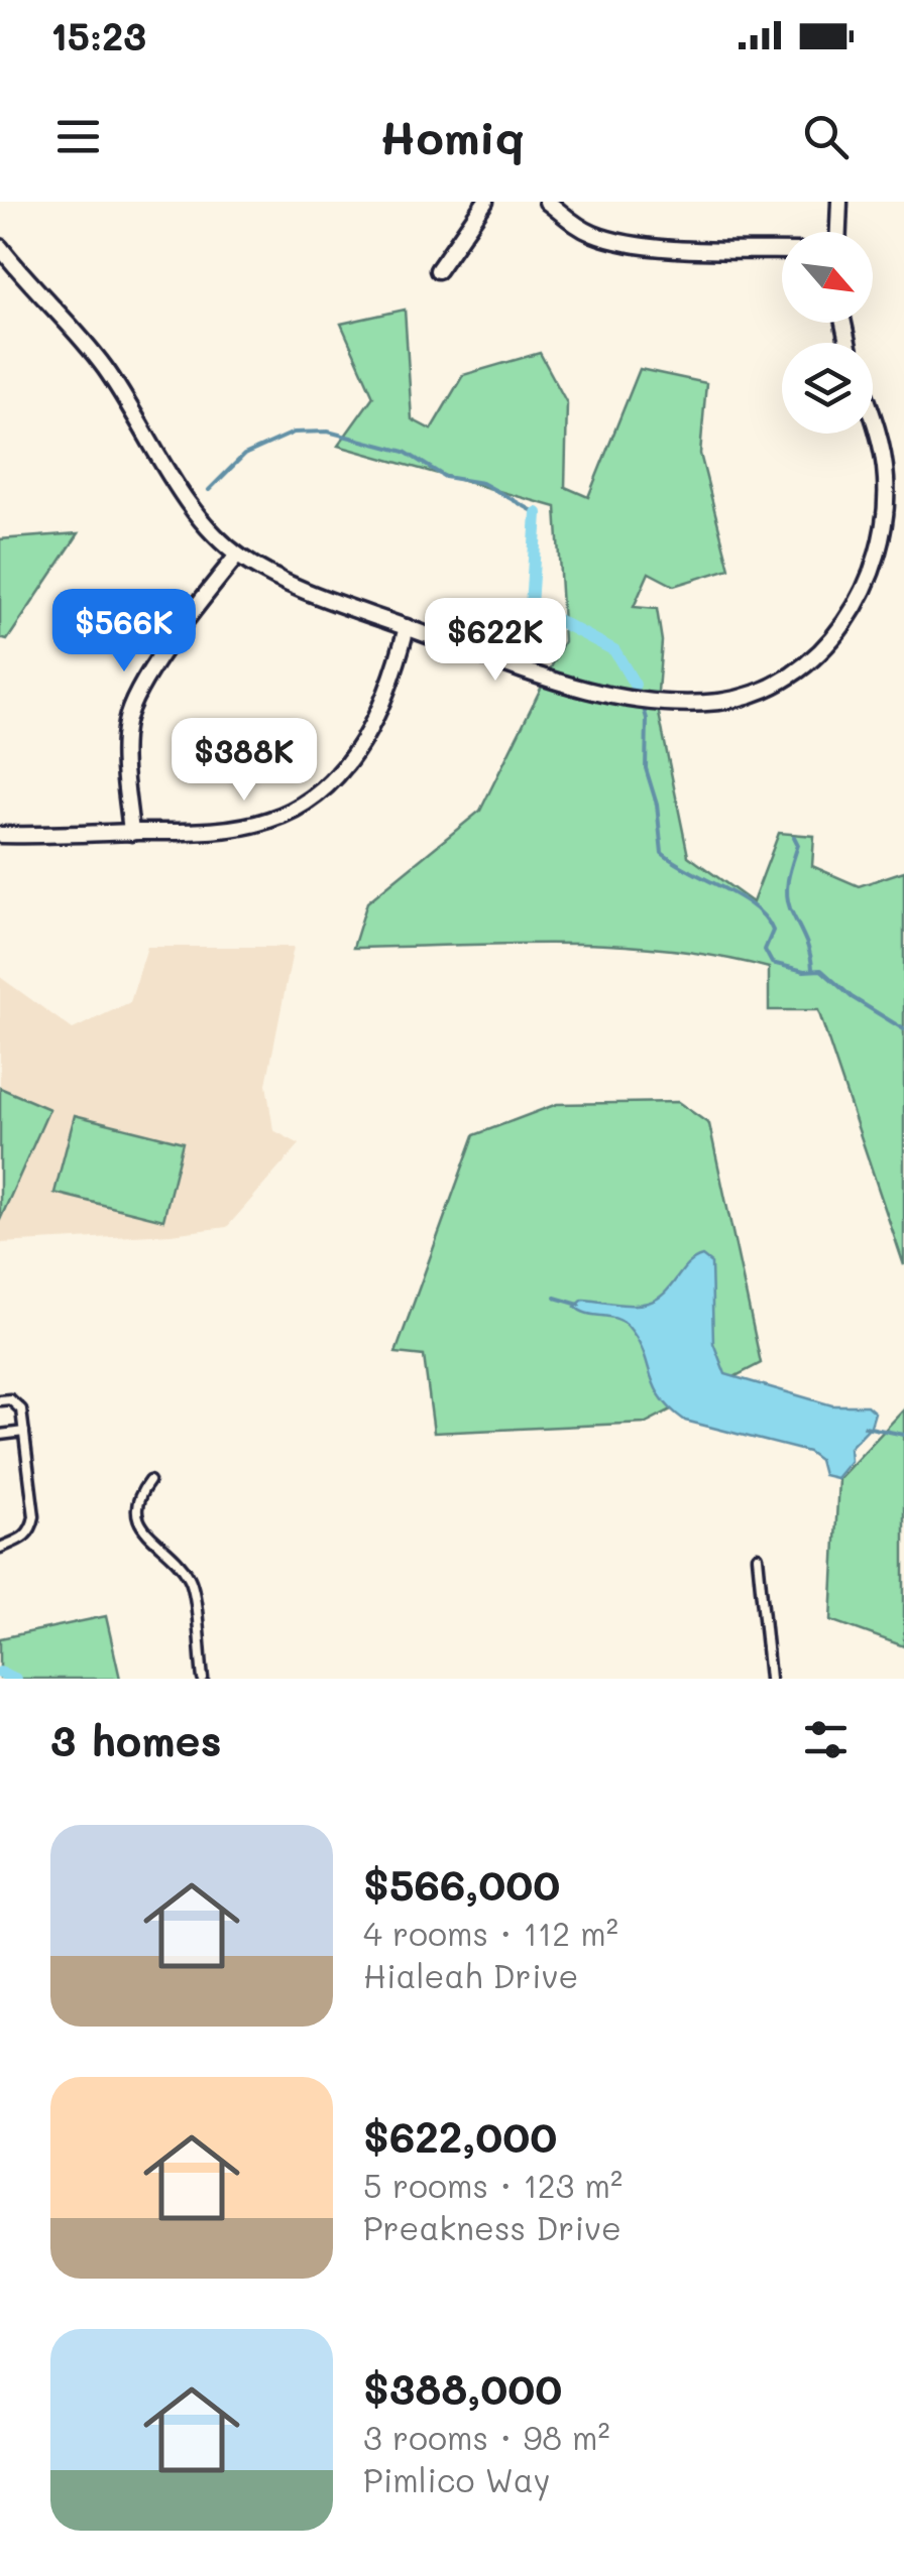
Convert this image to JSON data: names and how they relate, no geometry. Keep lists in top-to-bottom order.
{
  "north": "bottom right",
  "page": {
    "status": "15:23",
    "header": "Homiq",
    "price": ["$566K", "$622K", "$388K"],
    "heading": "3 homes",
    "list": [
      {
        "name": "$566,000",
        "note": "4 rooms · 112 m² · Hialeah Drive"
      },
      {
        "name": "$622,000",
        "note": "5 rooms · 123 m² · Preakness Drive"
      },
      {
        "name": "$388,000",
        "note": "3 rooms · 98 m² · Pimlico Way"
      }
    ]
  }
}
